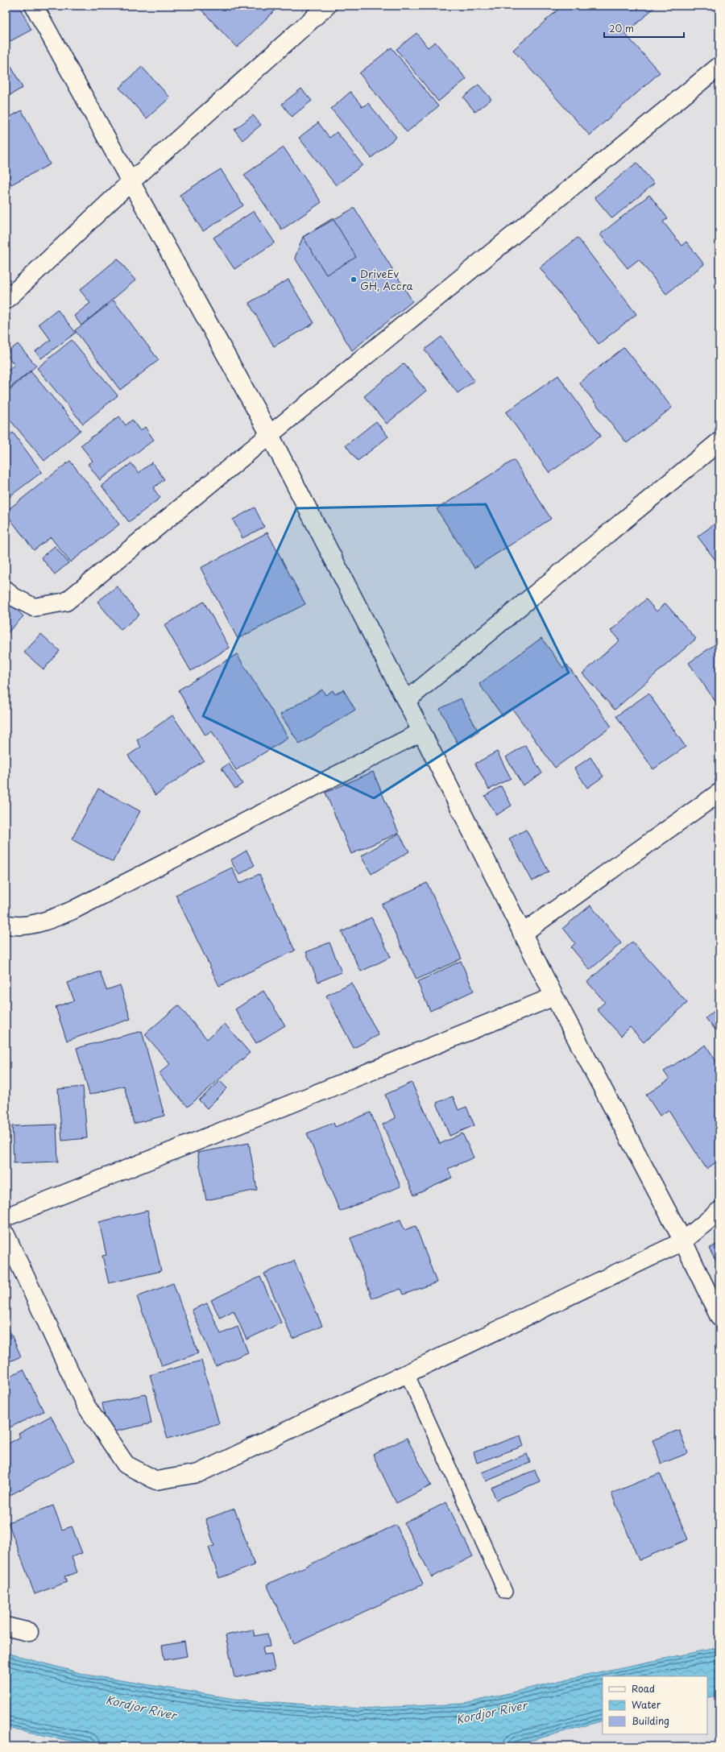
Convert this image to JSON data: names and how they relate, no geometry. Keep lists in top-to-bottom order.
{
  "water": ["Kordjor River"],
  "places": ["DriveEv GH, Accra"],
  "legend": ["Road", "Water", "Building"],
  "scale_bar": "20 m"
}
